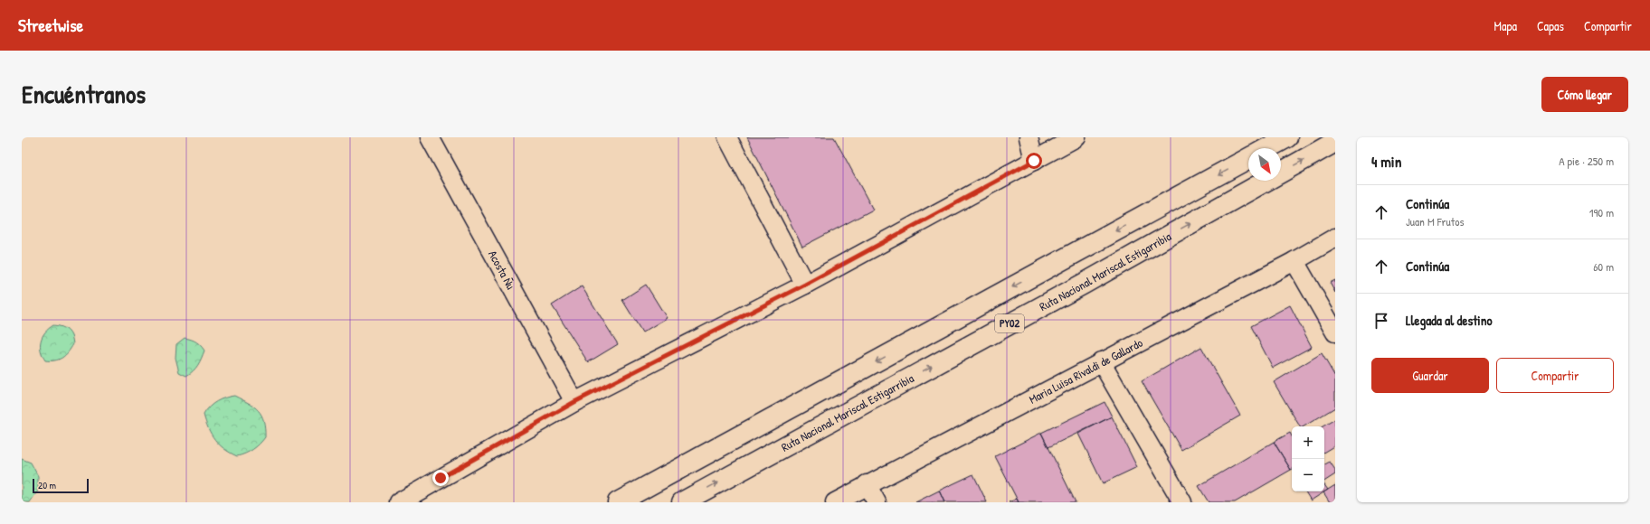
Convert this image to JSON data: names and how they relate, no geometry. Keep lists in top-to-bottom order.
{
  "streets": {
    "highway": ["Ruta Nacional Mariscal Estigarribia", "PY02"],
    "street": ["Acosta Ñu", "Maria Luisa Rivaldi de Gallardo"]
  },
  "scale_bar": "20 m",
  "north": "bottom right",
  "page": {
    "header": "Streetwise",
    "nav": ["Mapa", "Capas", "Compartir"],
    "title": "Encuéntranos",
    "buttons": [
      "Cómo llegar",
      ["Guardar", "Compartir"]
    ],
    "heading": ["4 min", "A pie · 250 m"],
    "list": [
      ["Continúa", "Juan M Frutos", "190 m"],
      ["Continúa", "60 m"],
      "Llegada al destino"
    ],
    "map_buttons": ["+", "−"],
    "scale": "20 m"
  }
}
